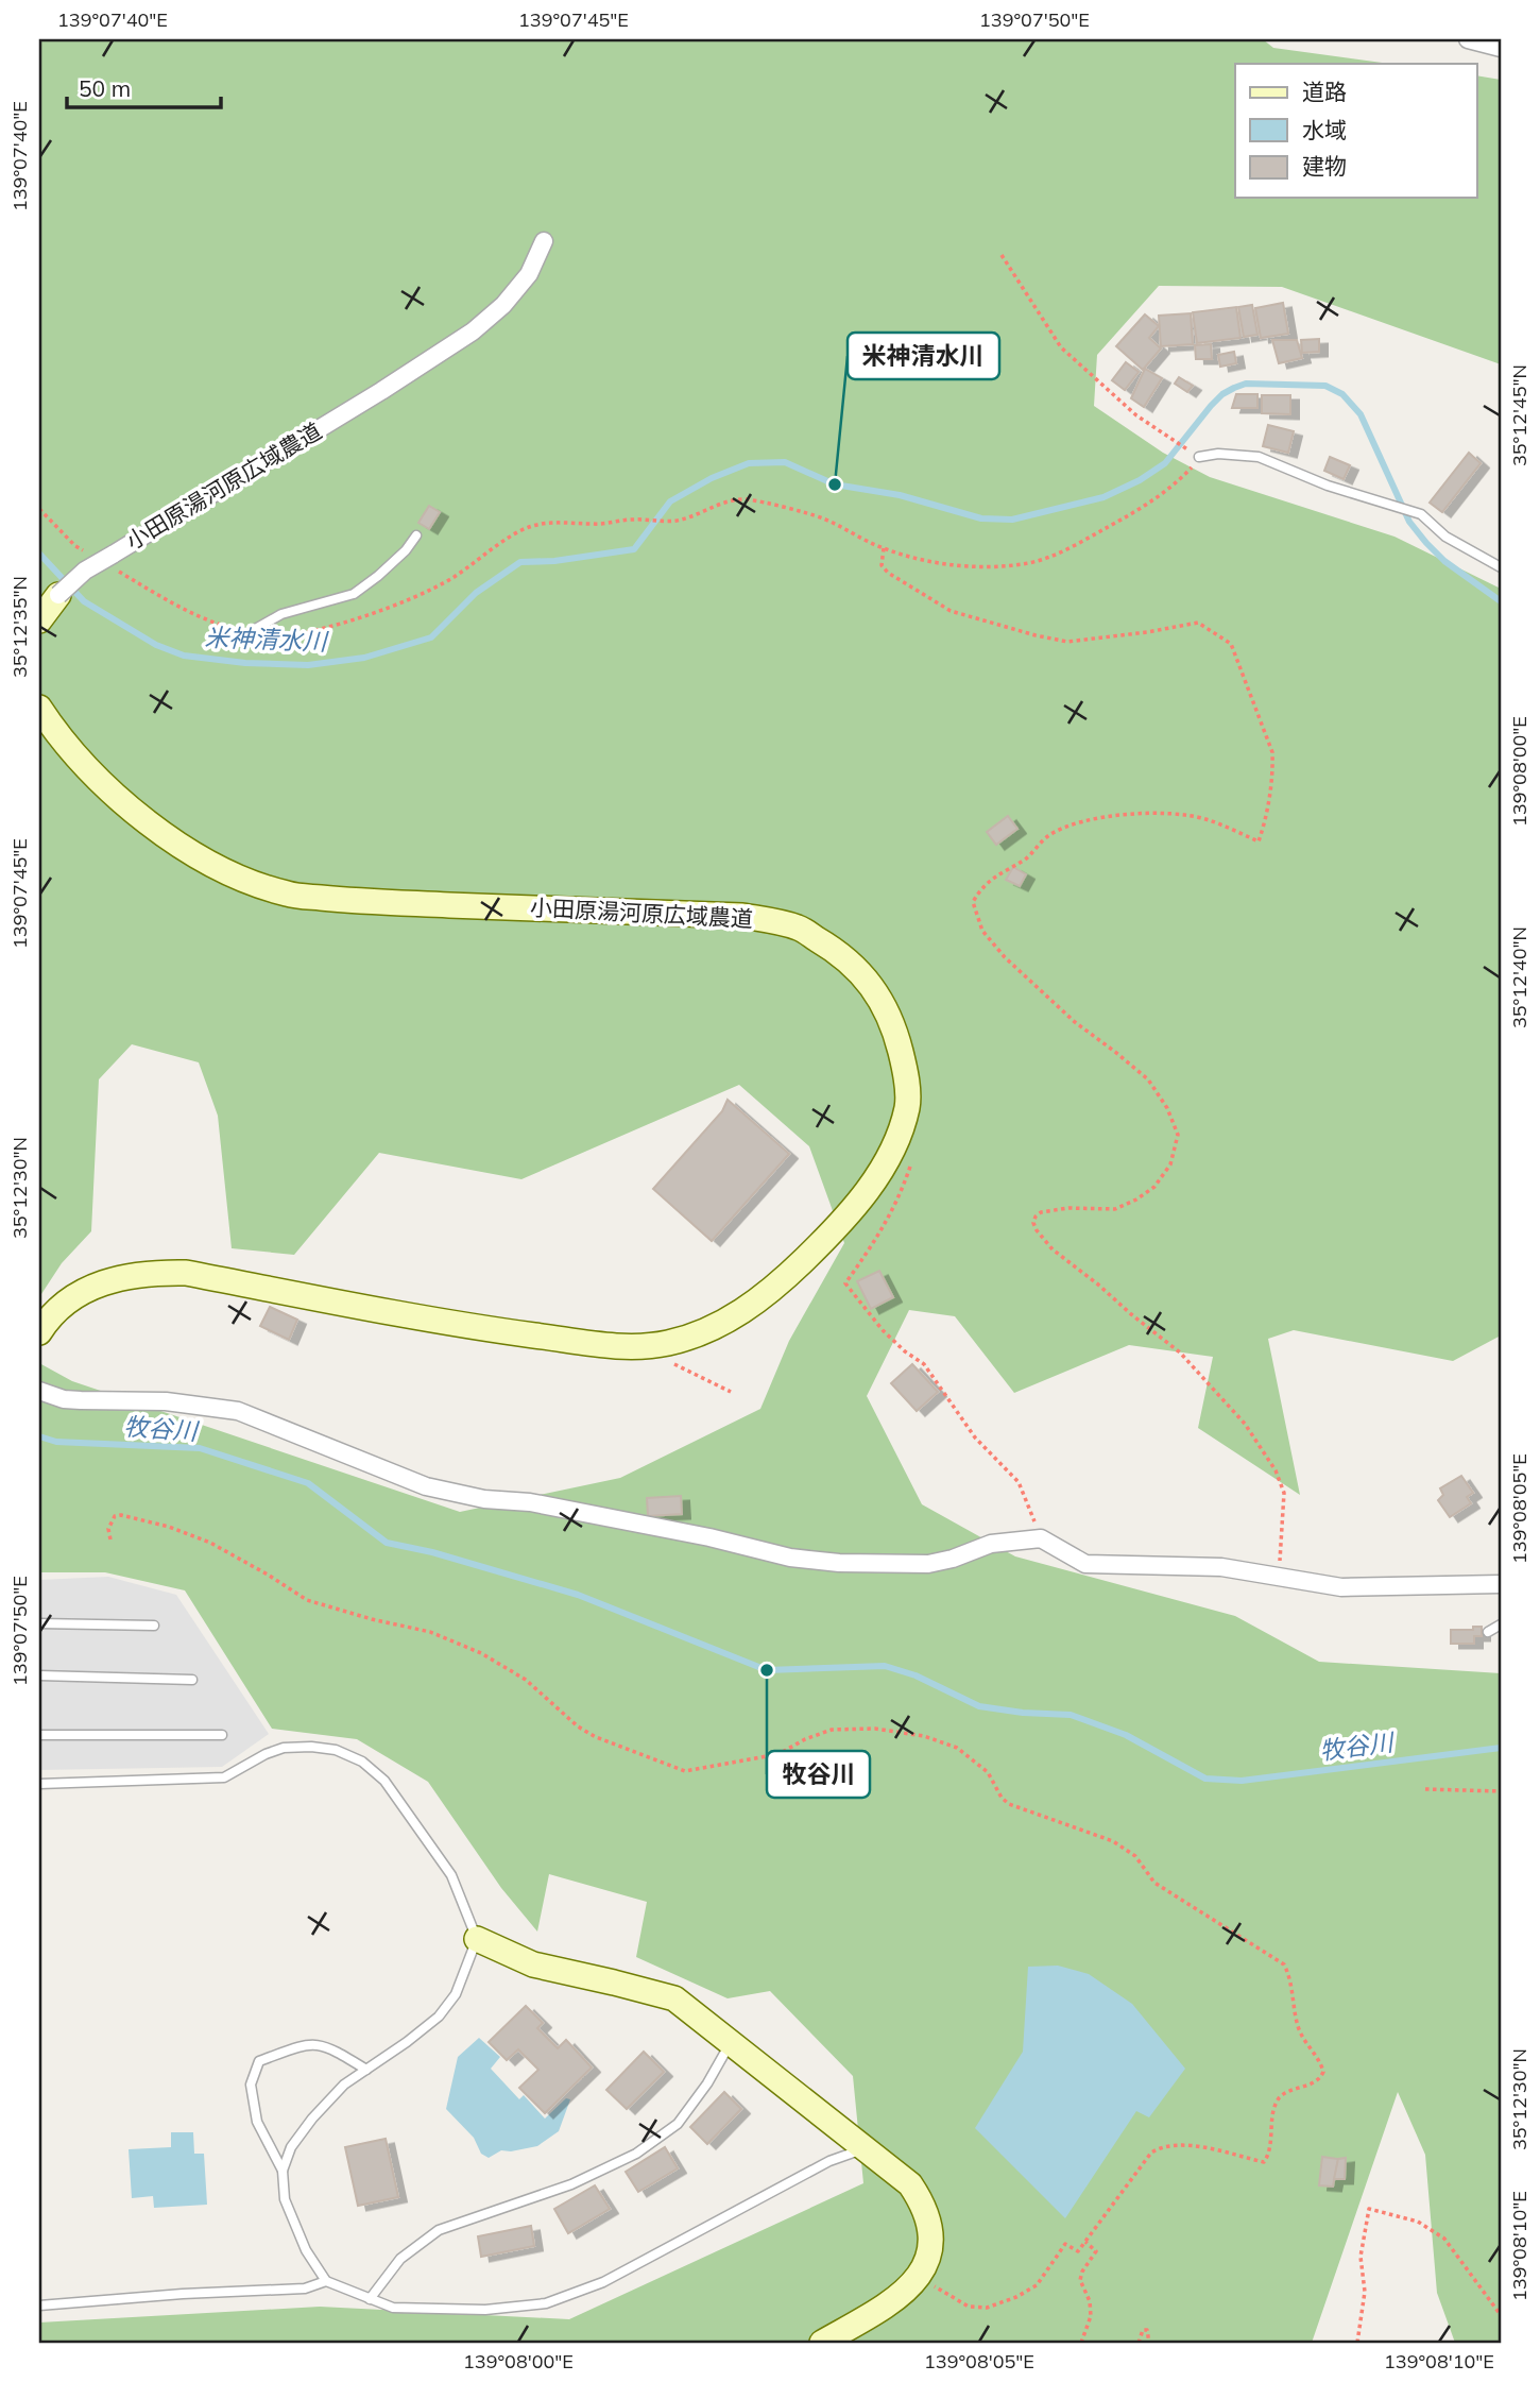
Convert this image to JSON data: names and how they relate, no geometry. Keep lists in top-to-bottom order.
{
  "streets": {
    "street": ["小田原湯河原広域農道"]
  },
  "water": ["米神清水川", "牧谷川"],
  "places": ["米神清水川", "牧谷川"],
  "legend": ["道路", "水域", "建物"],
  "scale_bar": "50 m",
  "coordinates": [
    "139°07'40\"E",
    "139°07'45\"E",
    "139°07'50\"E",
    "35°12'45\"N",
    "35°12'35\"N",
    "139°08'00\"E",
    "35°12'40\"N",
    "35°12'30\"N",
    "139°08'05\"E",
    "139°08'10\"E"
  ]
}
